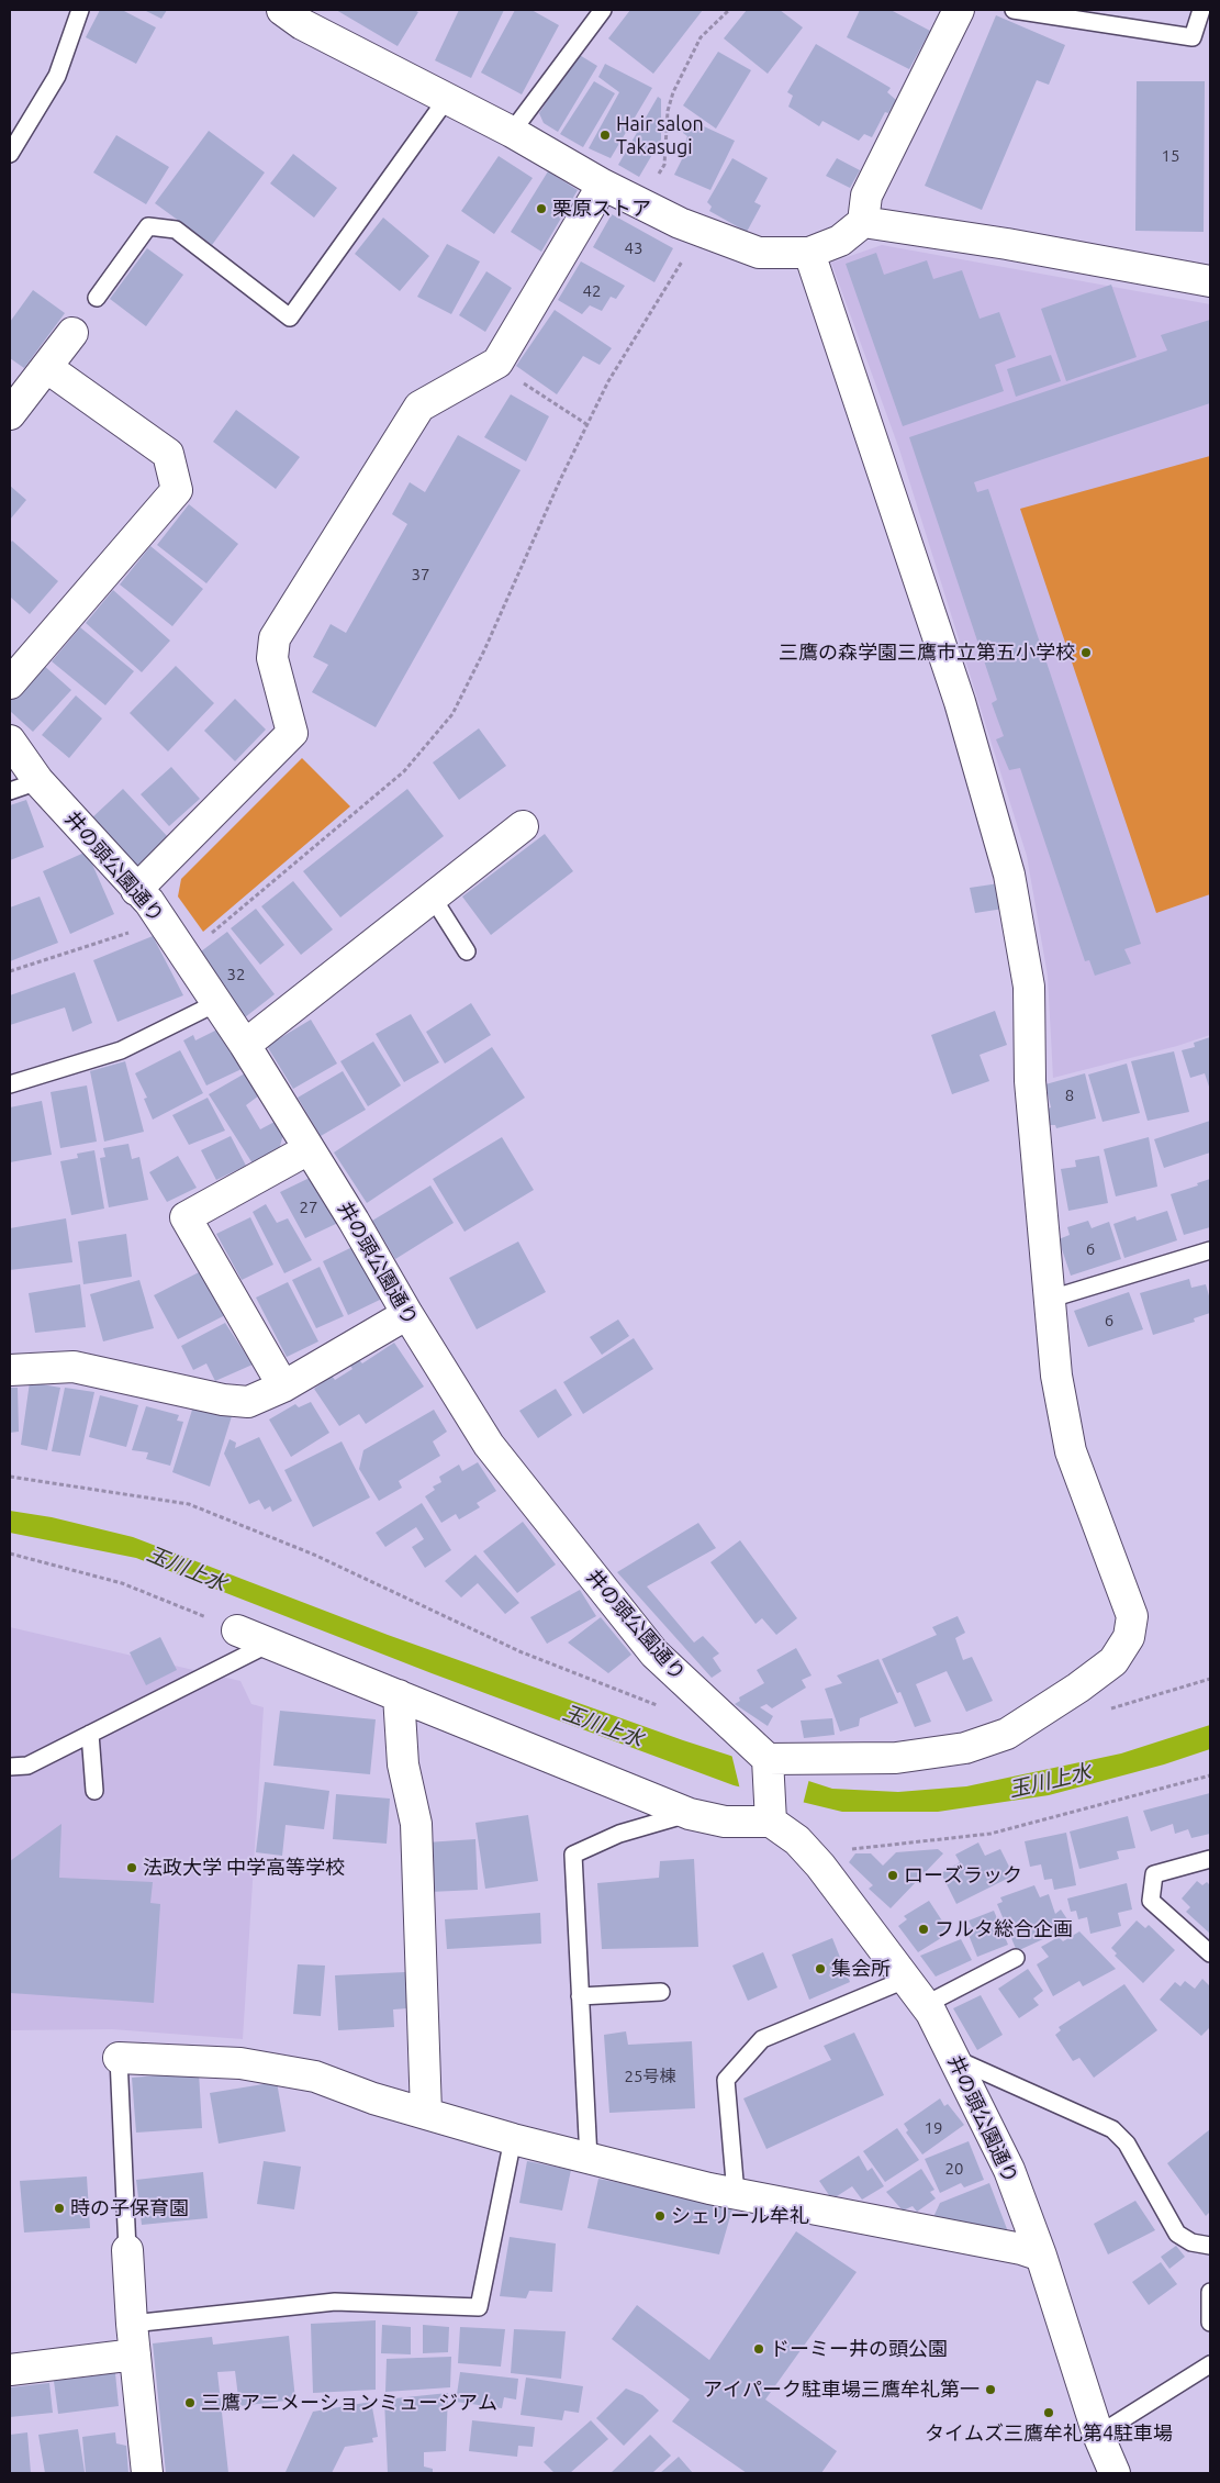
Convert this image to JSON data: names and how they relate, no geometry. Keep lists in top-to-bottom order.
{
  "streets": {
    "street": ["井の頭公園通り"]
  },
  "water": ["玉川上水"],
  "places": [
    "Hair salon Takasugi",
    "栗原ストア",
    "三鷹の森学園三鷹市立第五小学校",
    "法政大学 中学高等学校",
    "ローズラック",
    "フルタ総合企画",
    "集会所",
    "時の子保育園",
    "シェリール牟礼",
    "ドーミー井の頭公園",
    "アイパーク駐車場三鷹牟礼第一",
    "三鷹アニメーションミュージアム",
    "タイムズ三鷹牟礼第4駐車場"
  ],
  "house_numbers": [
    "15",
    "43",
    "42",
    "37",
    "32",
    "8",
    "27",
    "6",
    "6",
    "25号棟",
    "19",
    "20"
  ]
}
